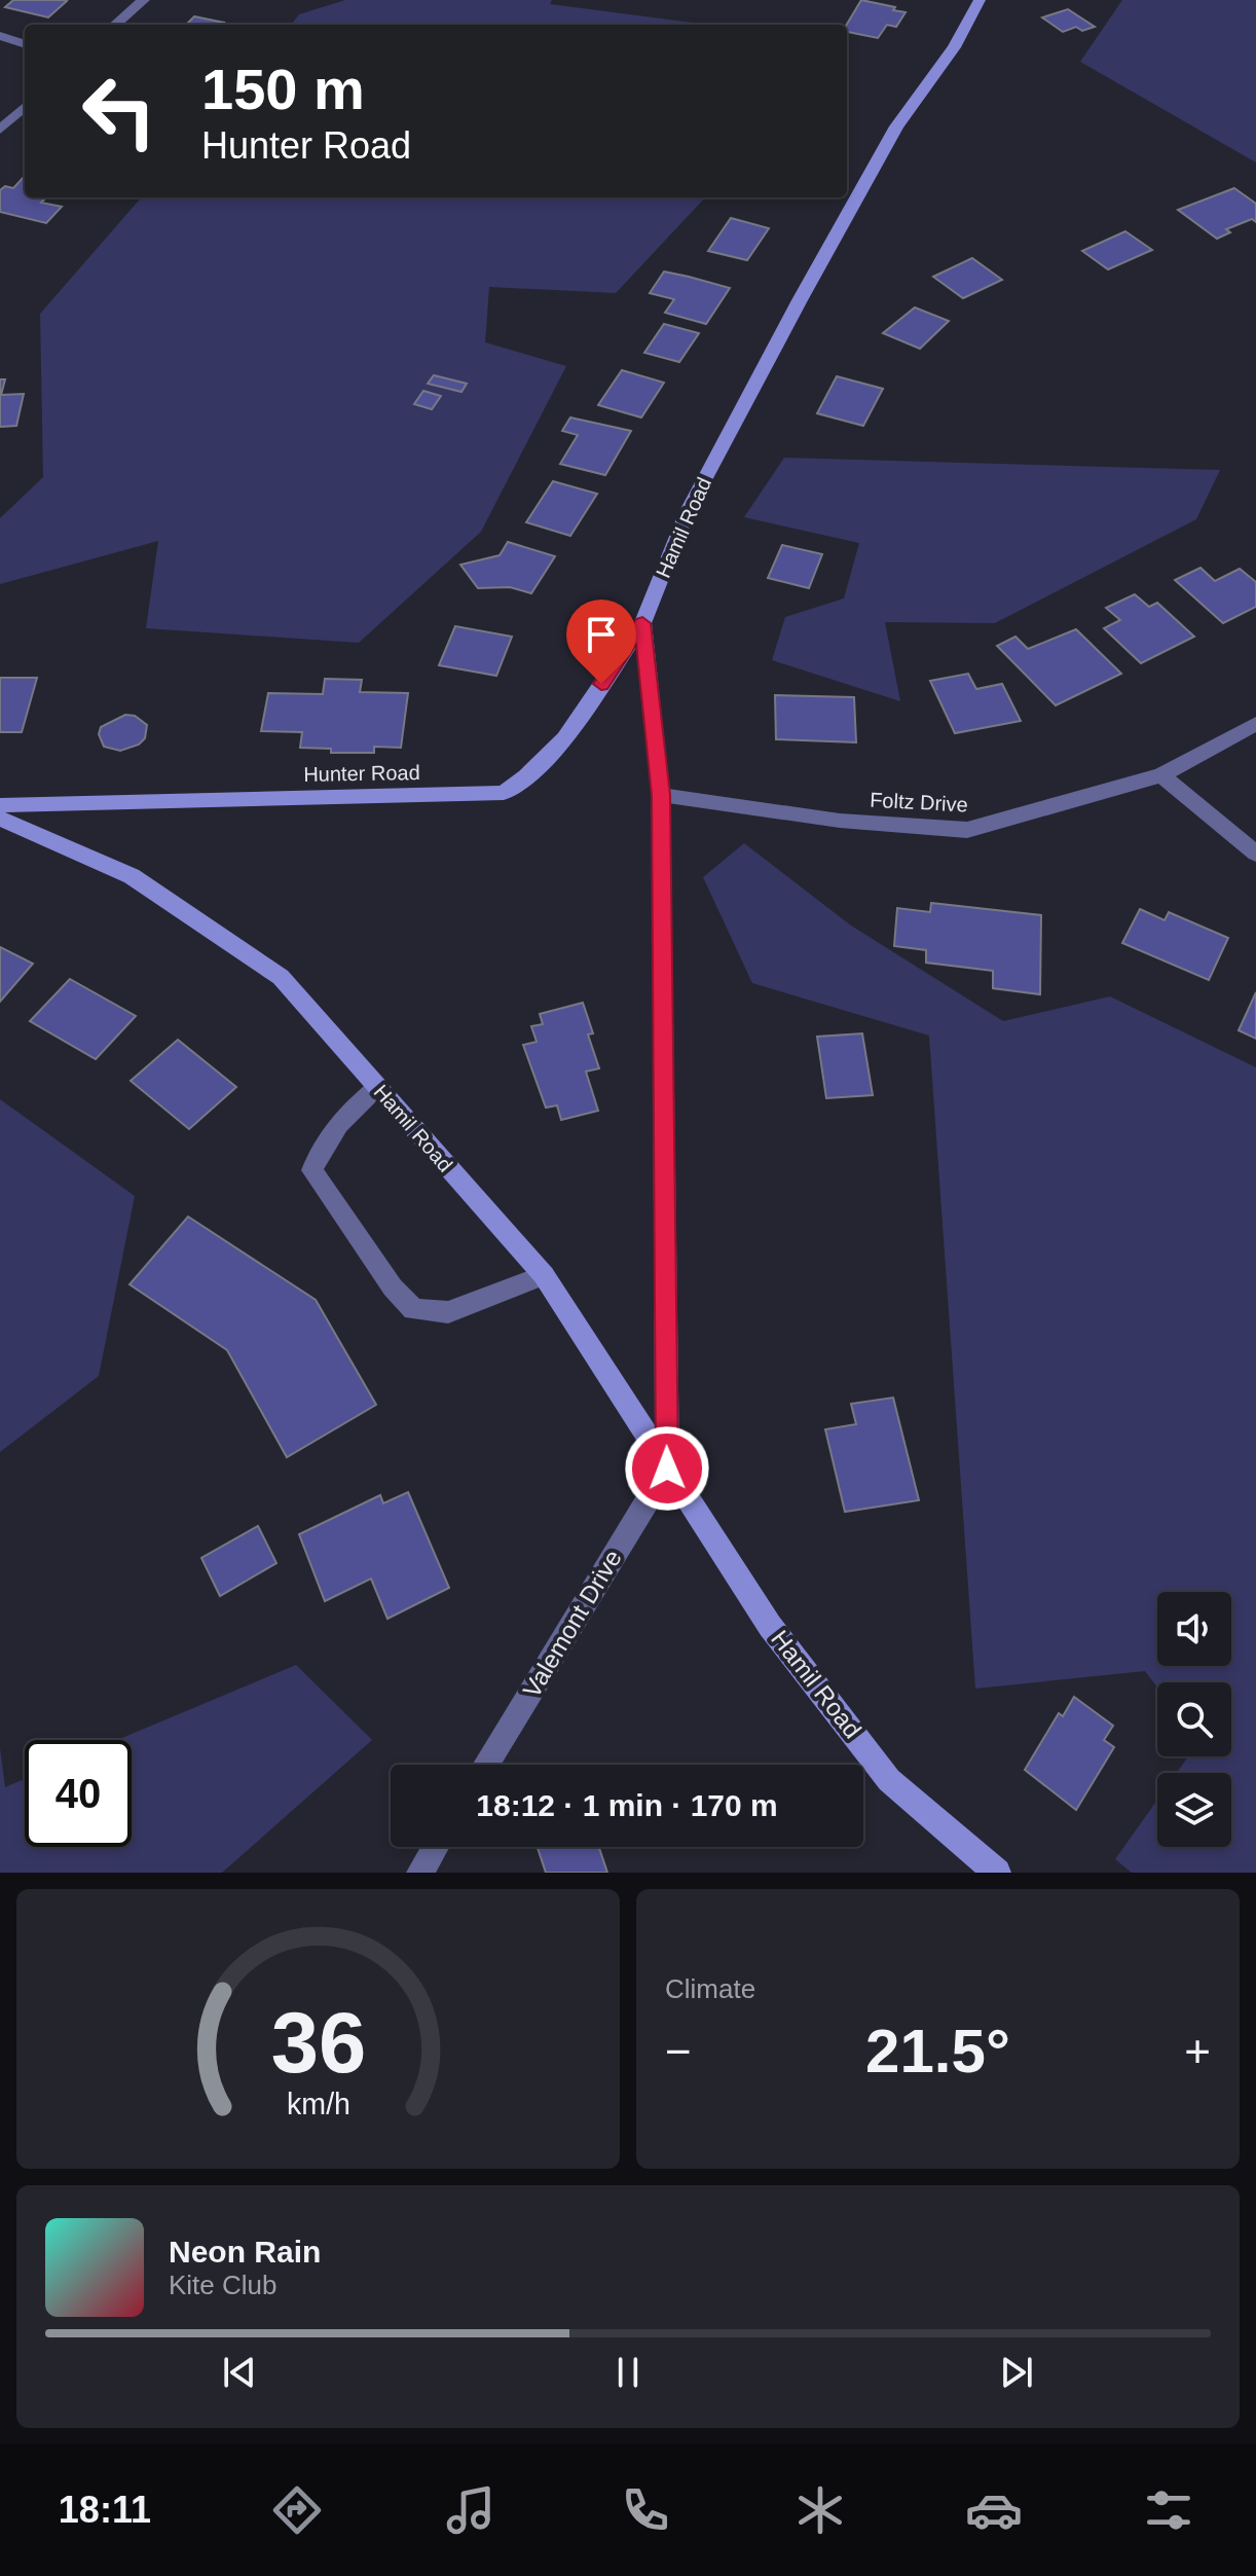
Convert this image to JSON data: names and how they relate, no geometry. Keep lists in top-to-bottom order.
{
  "streets": {
    "street": [
      "Hamil Road",
      "Hunter Road",
      "Foltz Drive",
      "Valemont Drive"
    ]
  },
  "crossings": [
    ["Hamil Road", "Hunter Road"],
    ["Hamil Road", "Foltz Drive"],
    ["Hamil Road", "Valemont Drive"]
  ],
  "page": {
    "turn": ["150 m", "Hunter Road"],
    "limit": "40",
    "trip": "18:12 · 1 min · 170 m",
    "tile": "Climate",
    "heat": ["−", "21.5°", "+"],
    "song": ["Neon Rain", "Kite Club"],
    "tabs": "18:11",
    "gauge": ["36", "km/h"]
  }
}
